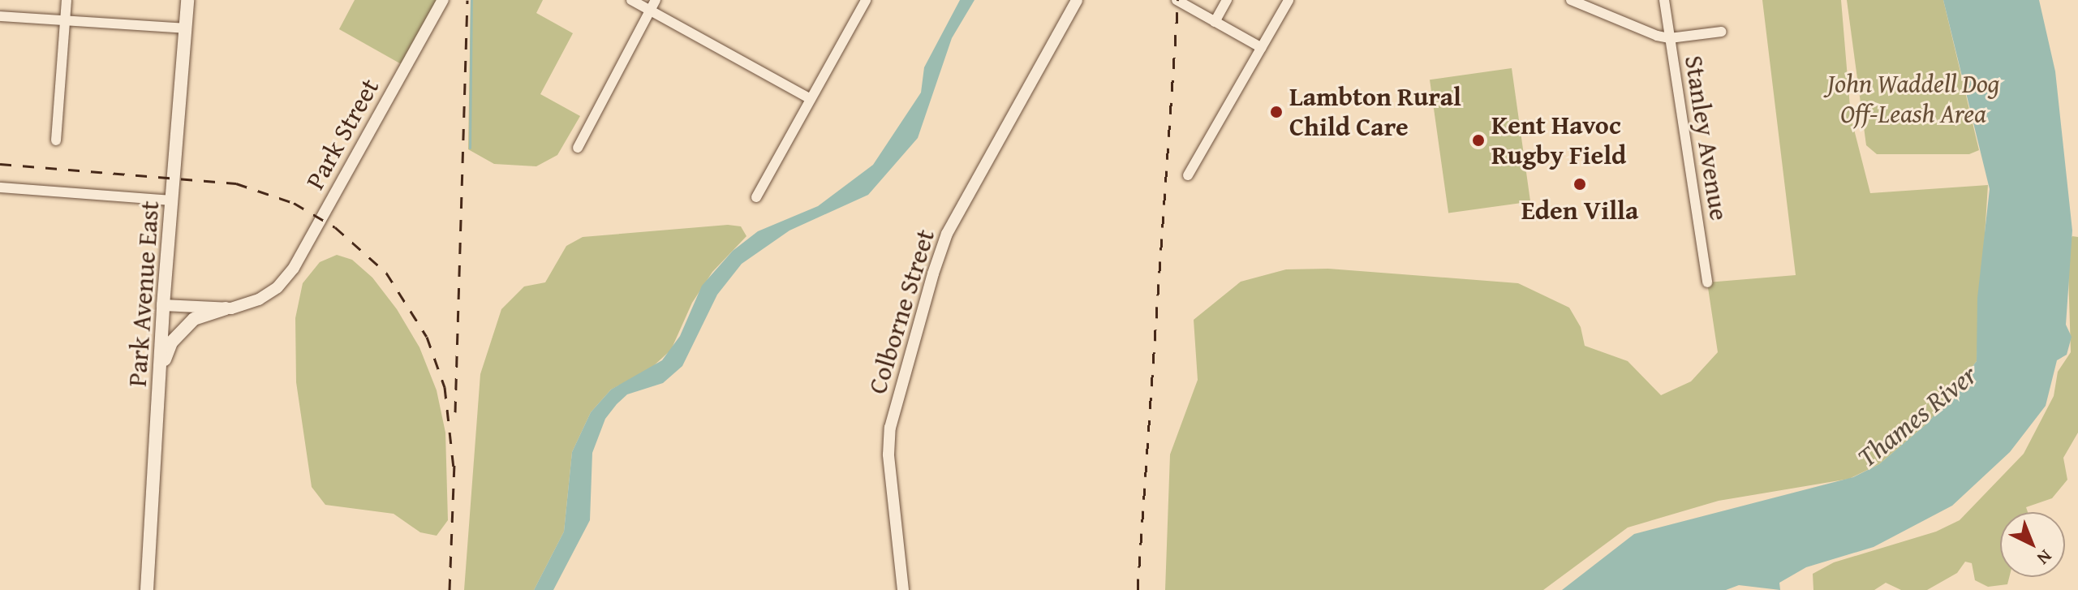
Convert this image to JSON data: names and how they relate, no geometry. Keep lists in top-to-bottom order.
{
  "streets": {
    "main road": ["Park Avenue East"],
    "street": ["Park Street", "Stanley Avenue", "Colborne Street"]
  },
  "water": ["Thames River"],
  "parks": ["John Waddell Dog Off-Leash Area"],
  "places": ["Lambton Rural Child Care", "Kent Havoc Rugby Field", "Eden Villa"],
  "north": "bottom right"
}
